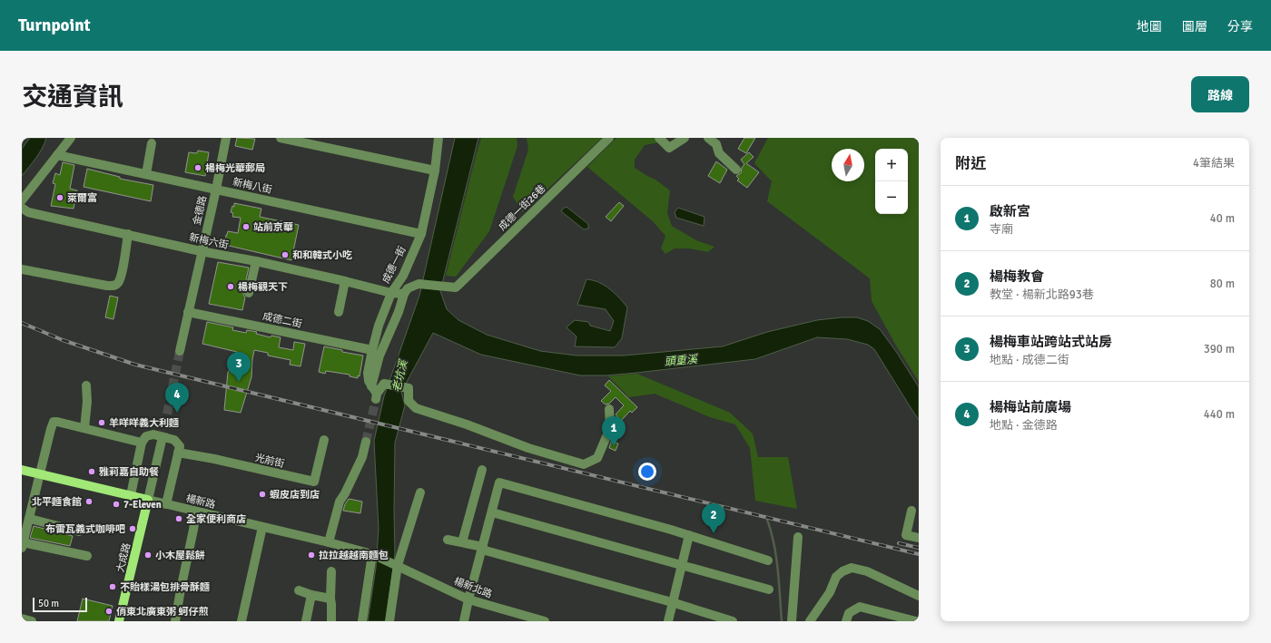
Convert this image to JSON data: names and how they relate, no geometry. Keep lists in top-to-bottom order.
{
  "streets": {
    "main road": ["楊新路", "大成路"],
    "street": [
      "新梅八街",
      "成德一街26巷",
      "金德路",
      "新梅六街",
      "成德一街",
      "成德二街",
      "光前街",
      "楊新北路"
    ]
  },
  "crossings": [
    ["新梅八街", "金德路"],
    ["新梅八街", "成德一街"],
    ["金德路", "新梅六街"],
    ["金德路", "成德二街"],
    ["新梅六街", "成德一街"],
    ["成德一街", "成德二街"],
    ["楊新路", "大成路"],
    ["楊新路", "楊新北路"]
  ],
  "water": ["頭重溪", "老坑溪"],
  "places": [
    "楊梅光華郵局",
    "萊爾富",
    "站前京華",
    "和和韓式小吃",
    "楊梅觀天下",
    "羊咩咩義大利麵",
    "雅莉嘉自助餐",
    "蝦皮店到店",
    "北平麵食館",
    "7-Eleven",
    "全家便利商店",
    "布雷瓦義式咖啡吧",
    "小木屋鬆餅",
    "拉拉越越南麵包",
    "不貽樣湯包排骨酥麵",
    "俏東北廣東粥 蚵仔煎"
  ],
  "scale_bar": "50 m",
  "north": "top",
  "page": {
    "header": "Turnpoint",
    "nav": ["地圖", "圖層", "分享"],
    "title": "交通資訊",
    "buttons": "路線",
    "heading": ["附近", "4筆結果"],
    "map_buttons": ["+", "−"],
    "list": [
      {
        "mark": "1",
        "name": "啟新宮",
        "note": "寺廟",
        "value": "40 m"
      },
      {
        "mark": "2",
        "name": "楊梅教會",
        "note": "教堂 · 楊新北路93巷",
        "value": "80 m"
      },
      {
        "mark": "3",
        "name": "楊梅車站跨站式站房",
        "note": "地點 · 成德二街",
        "value": "390 m"
      },
      {
        "mark": "4",
        "name": "楊梅站前廣場",
        "note": "地點 · 金德路",
        "value": "440 m"
      }
    ],
    "pins": [
      "3",
      "4",
      "1",
      "2"
    ],
    "scale": "50 m"
  }
}
